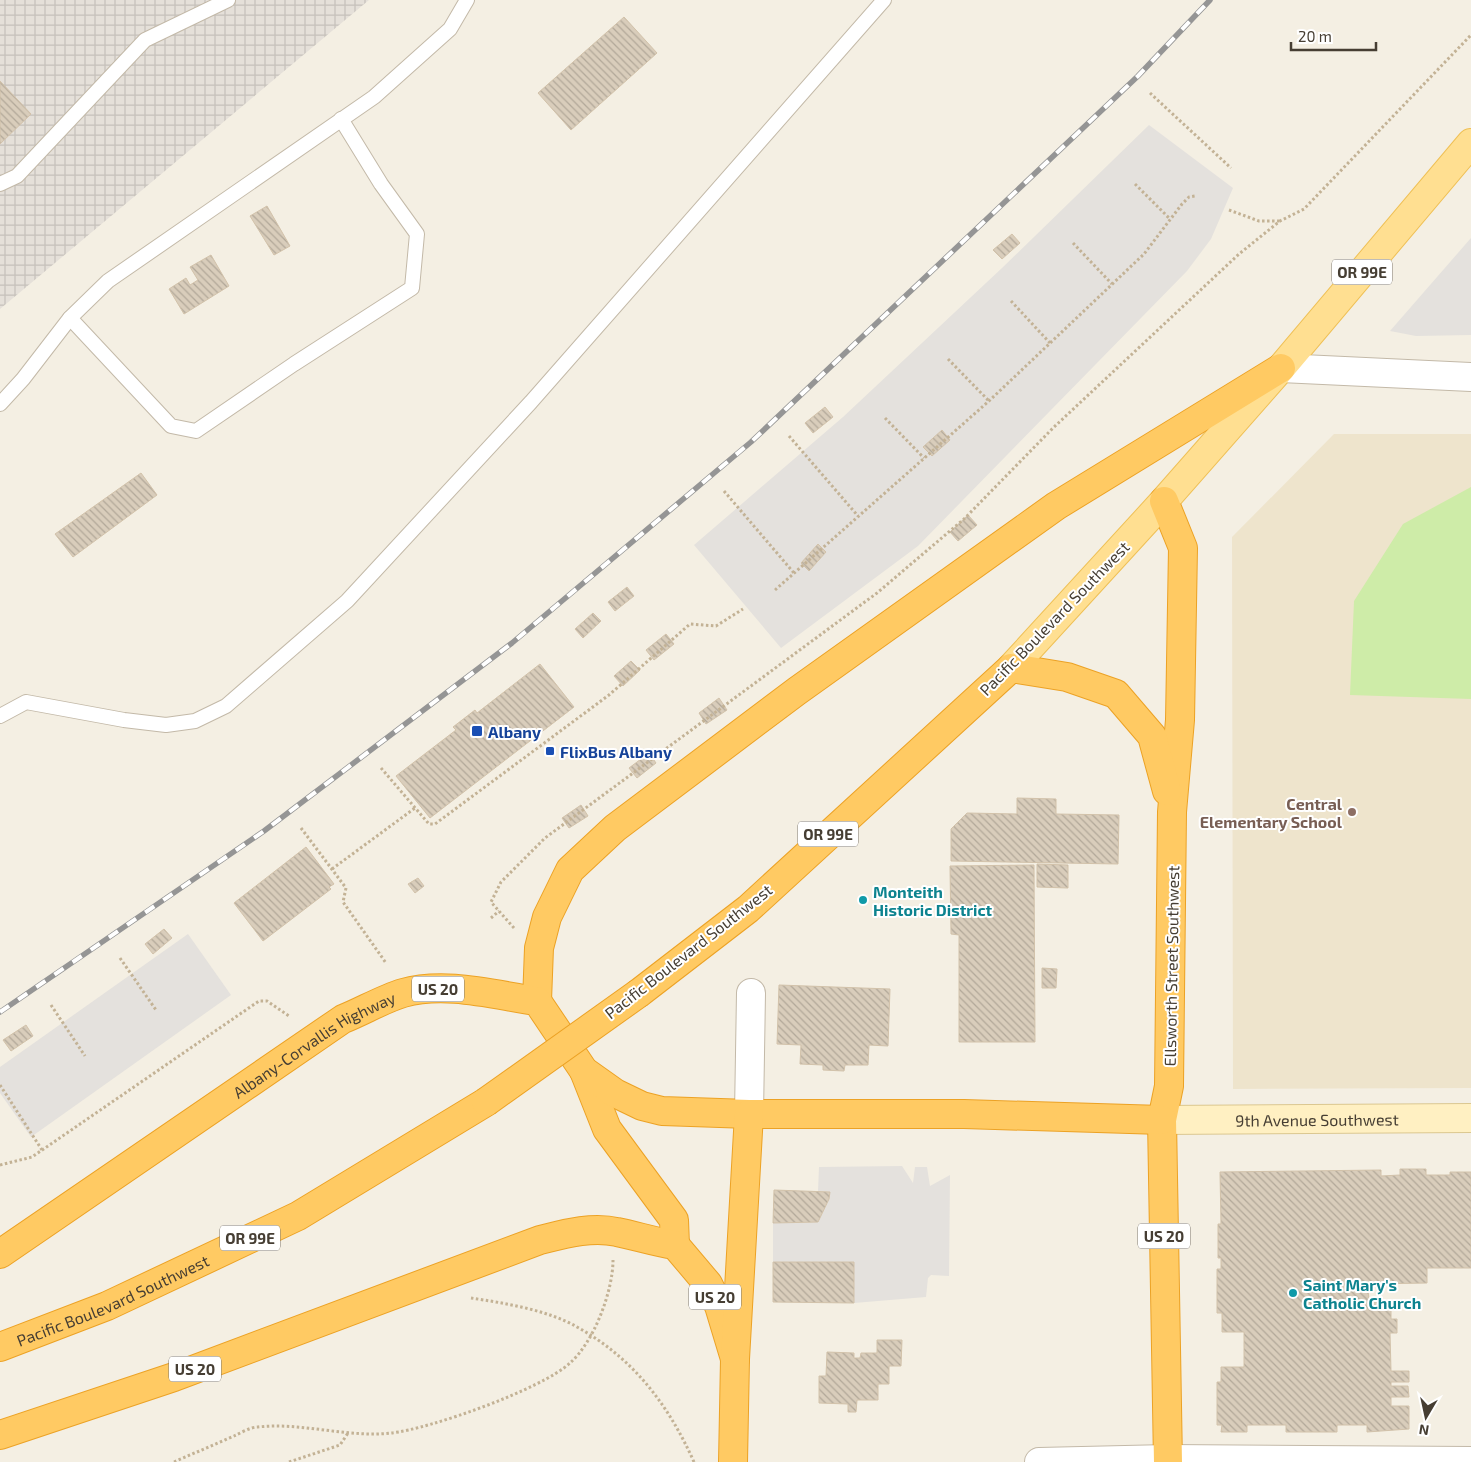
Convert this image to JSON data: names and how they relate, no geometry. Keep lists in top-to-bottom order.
{
  "streets": {
    "highway": [
      "OR 99E",
      "Pacific Boulevard Southwest",
      "Ellsworth Street Southwest",
      "US 20",
      "Albany-Corvallis Highway"
    ],
    "street": ["9th Avenue Southwest"]
  },
  "crossings": [
    ["Ellsworth Street Southwest", "US 20"],
    ["Ellsworth Street Southwest", "9th Avenue Southwest"],
    ["US 20", "9th Avenue Southwest"]
  ],
  "places": {
    "transit": ["Albany", "FlixBus Albany"],
    "other": ["Central Elementary School", "Monteith Historic District", "Saint Mary's Catholic Church"]
  },
  "scale_bar": "20 m",
  "north": "bottom"
}
